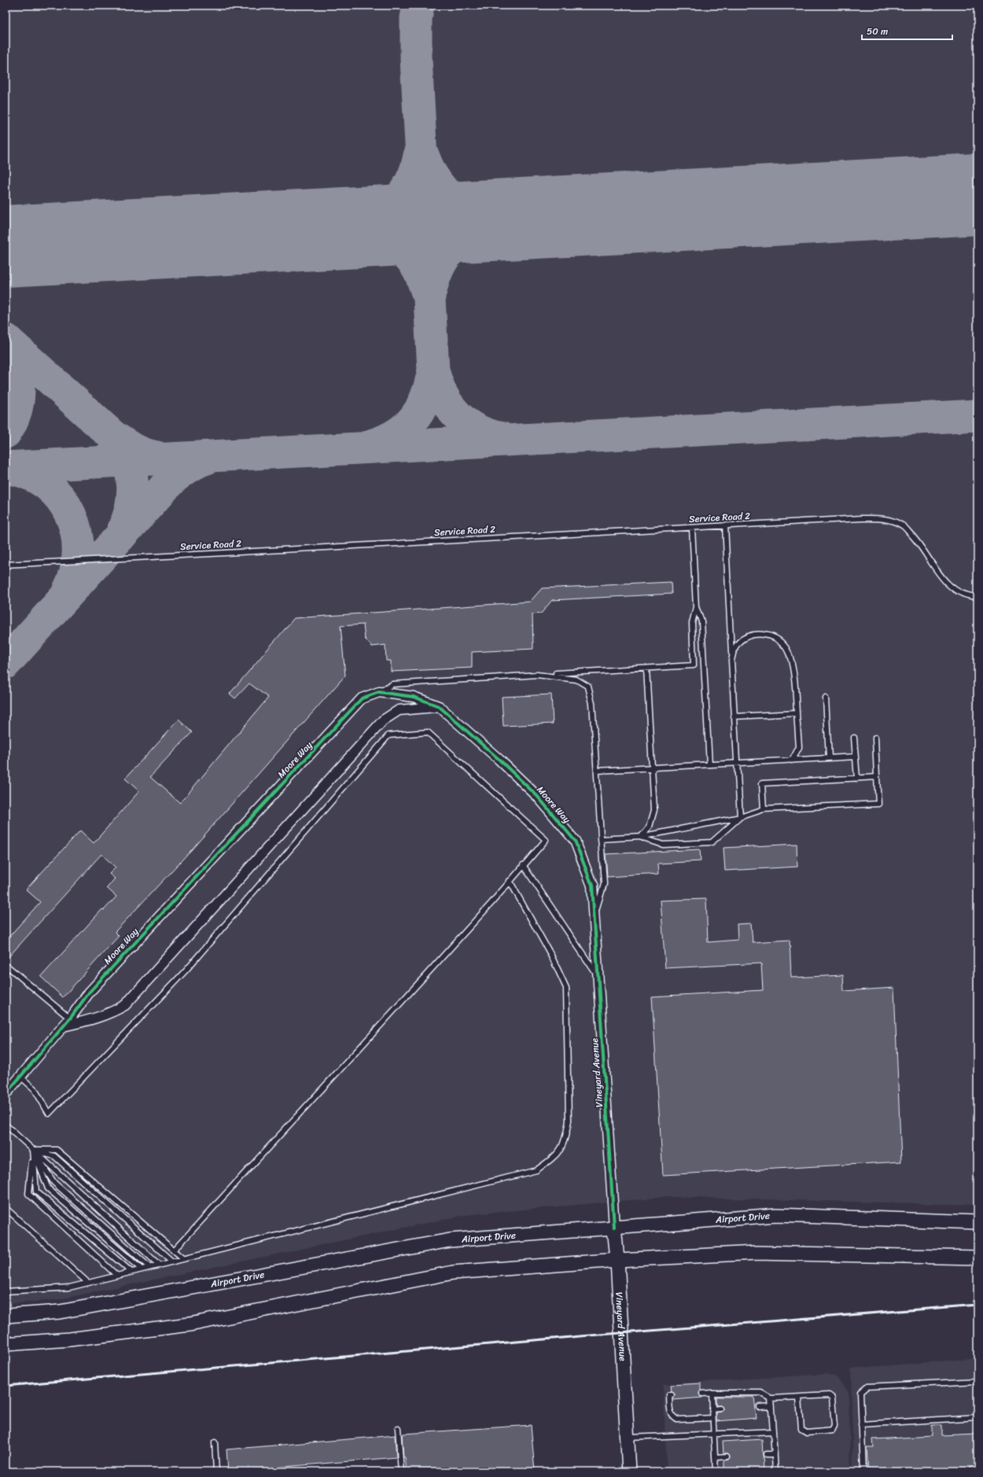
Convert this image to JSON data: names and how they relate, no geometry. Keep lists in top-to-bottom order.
{
  "streets": {
    "main road": ["Vineyard Avenue", "Airport Drive"],
    "street": ["Moore Way"],
    "lane": ["Service Road 2"]
  },
  "crossings": [
    ["Moore Way", "Vineyard Avenue"],
    ["Vineyard Avenue", "Airport Drive"]
  ],
  "scale_bar": "50 m"
}
